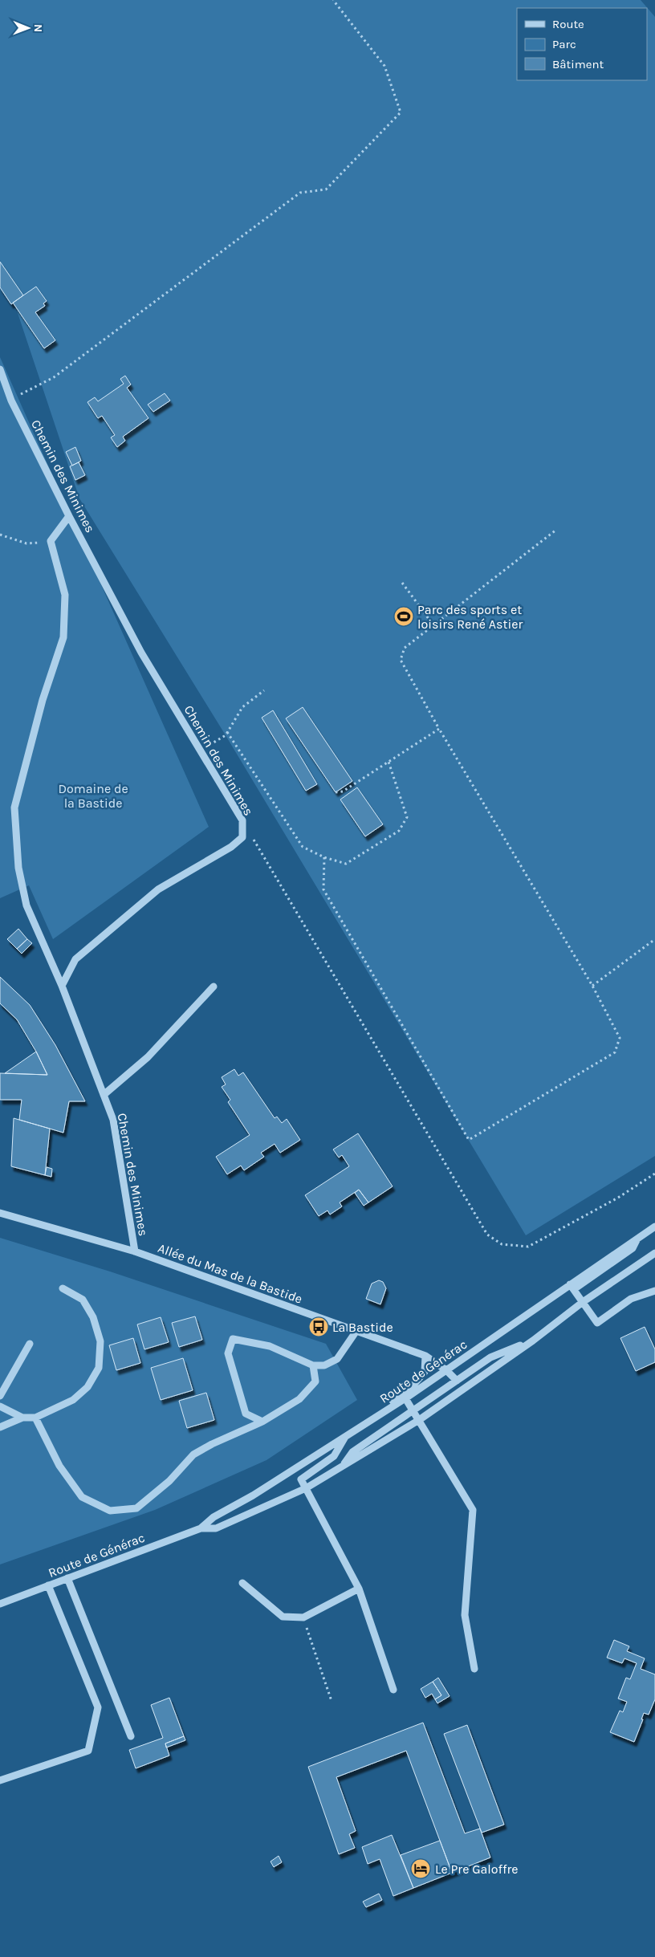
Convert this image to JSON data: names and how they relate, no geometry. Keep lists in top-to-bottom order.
{
  "streets": {
    "street": ["Chemin des Minimes", "Allée du Mas de la Bastide", "Route de Générac"]
  },
  "crossings": [
    ["Chemin des Minimes", "Allée du Mas de la Bastide"],
    ["Allée du Mas de la Bastide", "Route de Générac"]
  ],
  "parks": ["Domaine de la Bastide"],
  "places": {
    "sports": ["Parc des sports et loisirs René Astier"],
    "bus stop": ["La Bastide"],
    "hotel": ["Le Pre Galoffre"]
  },
  "legend": ["Route", "Parc", "Bâtiment"],
  "north": "right"
}
